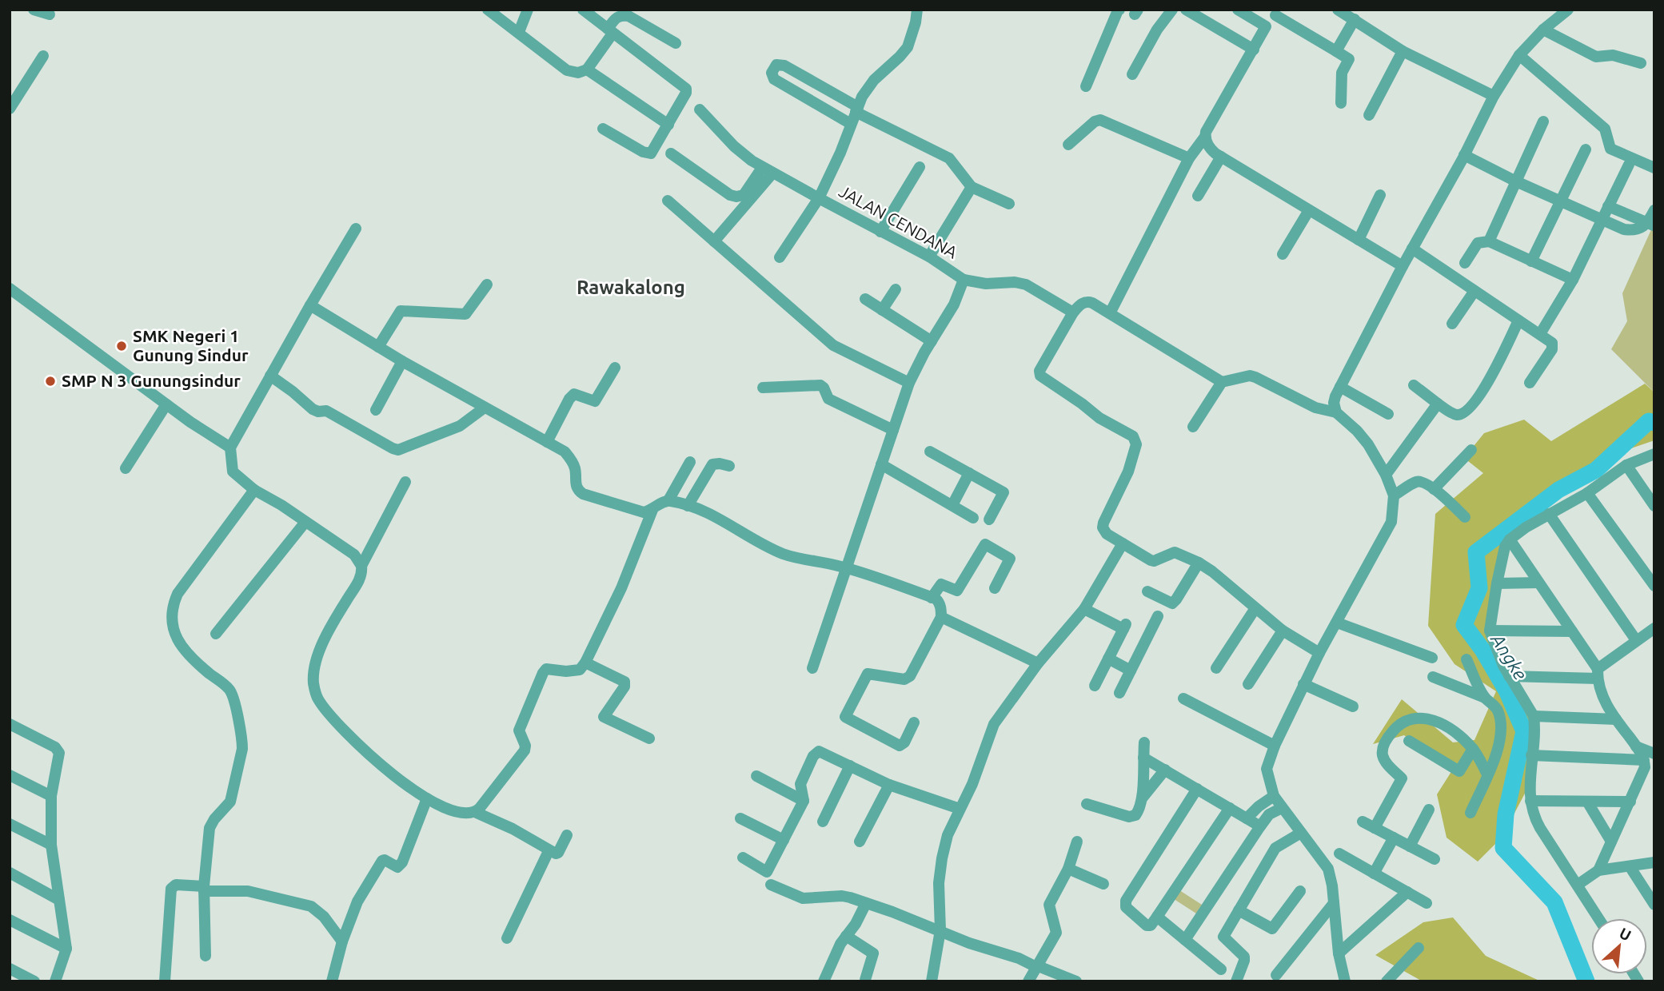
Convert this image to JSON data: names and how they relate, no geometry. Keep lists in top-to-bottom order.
{
  "streets": {
    "street": ["JALAN CENDANA"]
  },
  "districts": ["Rawakalong"],
  "water": ["Angke"],
  "places": ["SMK Negeri 1 Gunung Sindur", "SMP N 3 Gunungsindur"],
  "north": "top right"
}
